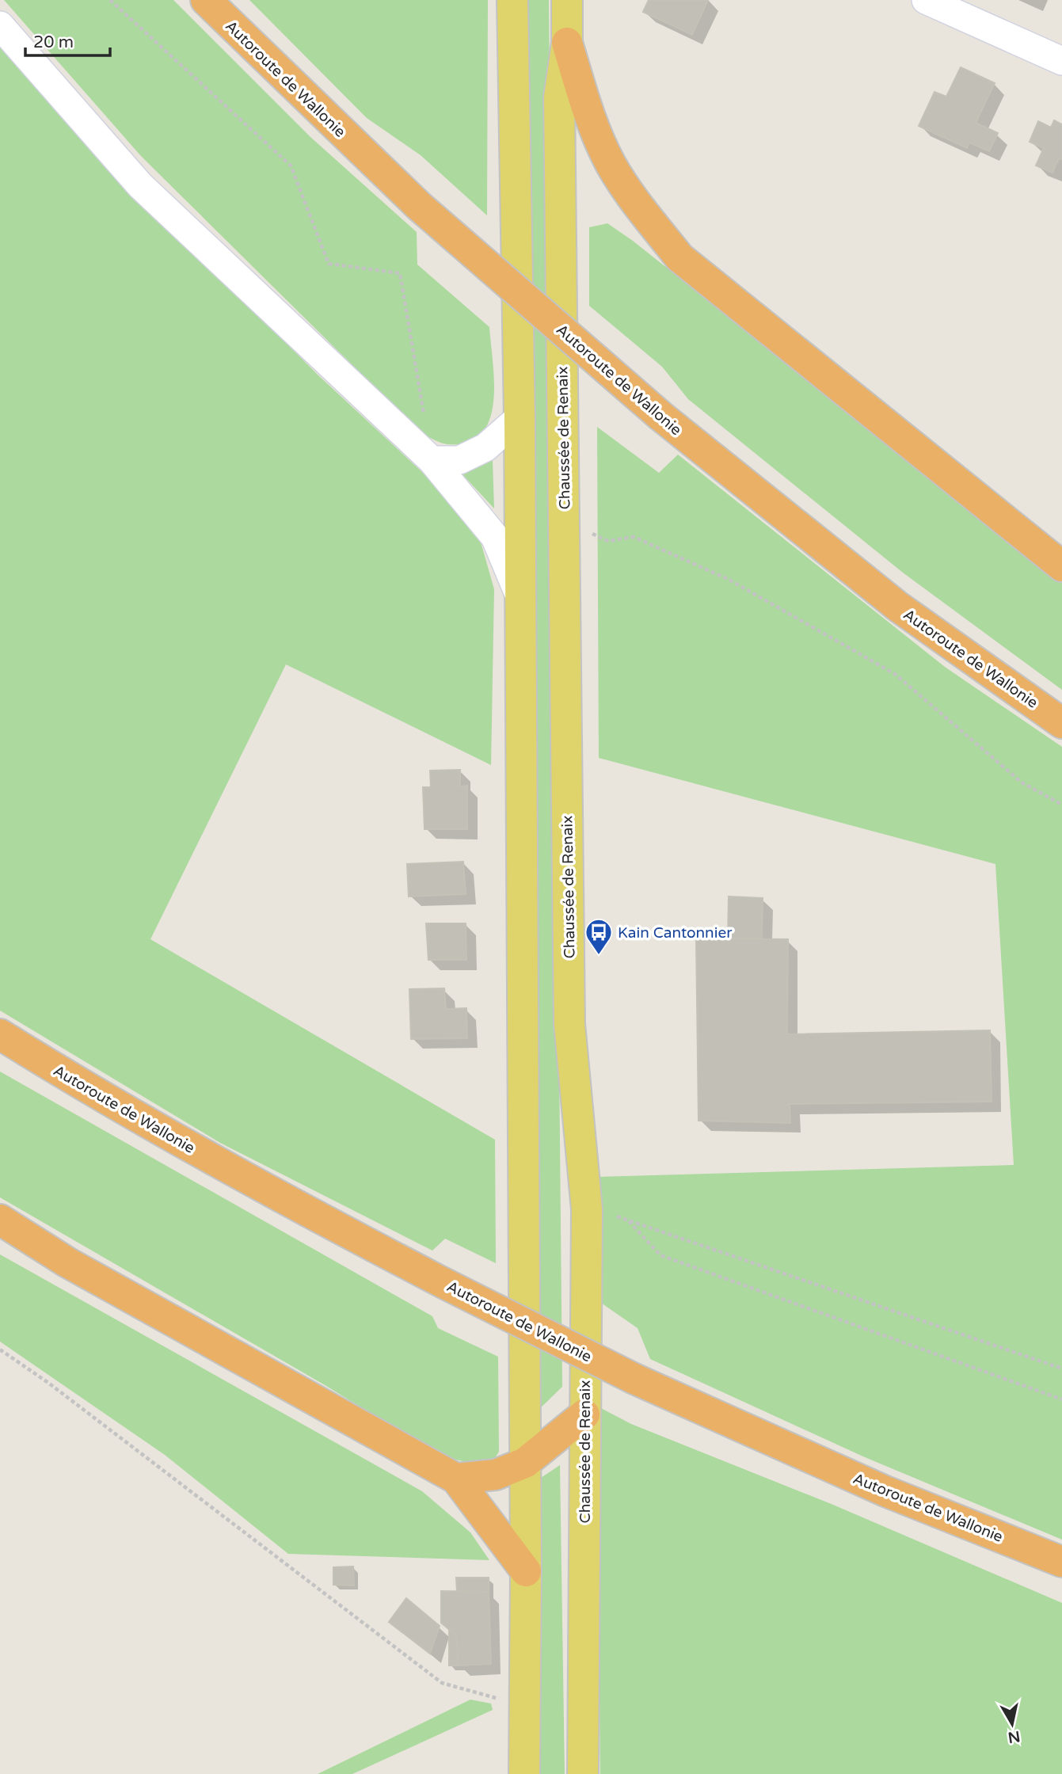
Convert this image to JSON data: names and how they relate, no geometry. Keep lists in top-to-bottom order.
{
  "streets": {
    "highway": ["Autoroute de Wallonie"],
    "main road": ["Chaussée de Renaix"]
  },
  "places": {
    "bus stop": ["Kain Cantonnier"]
  },
  "scale_bar": "20 m",
  "north": "bottom"
}
